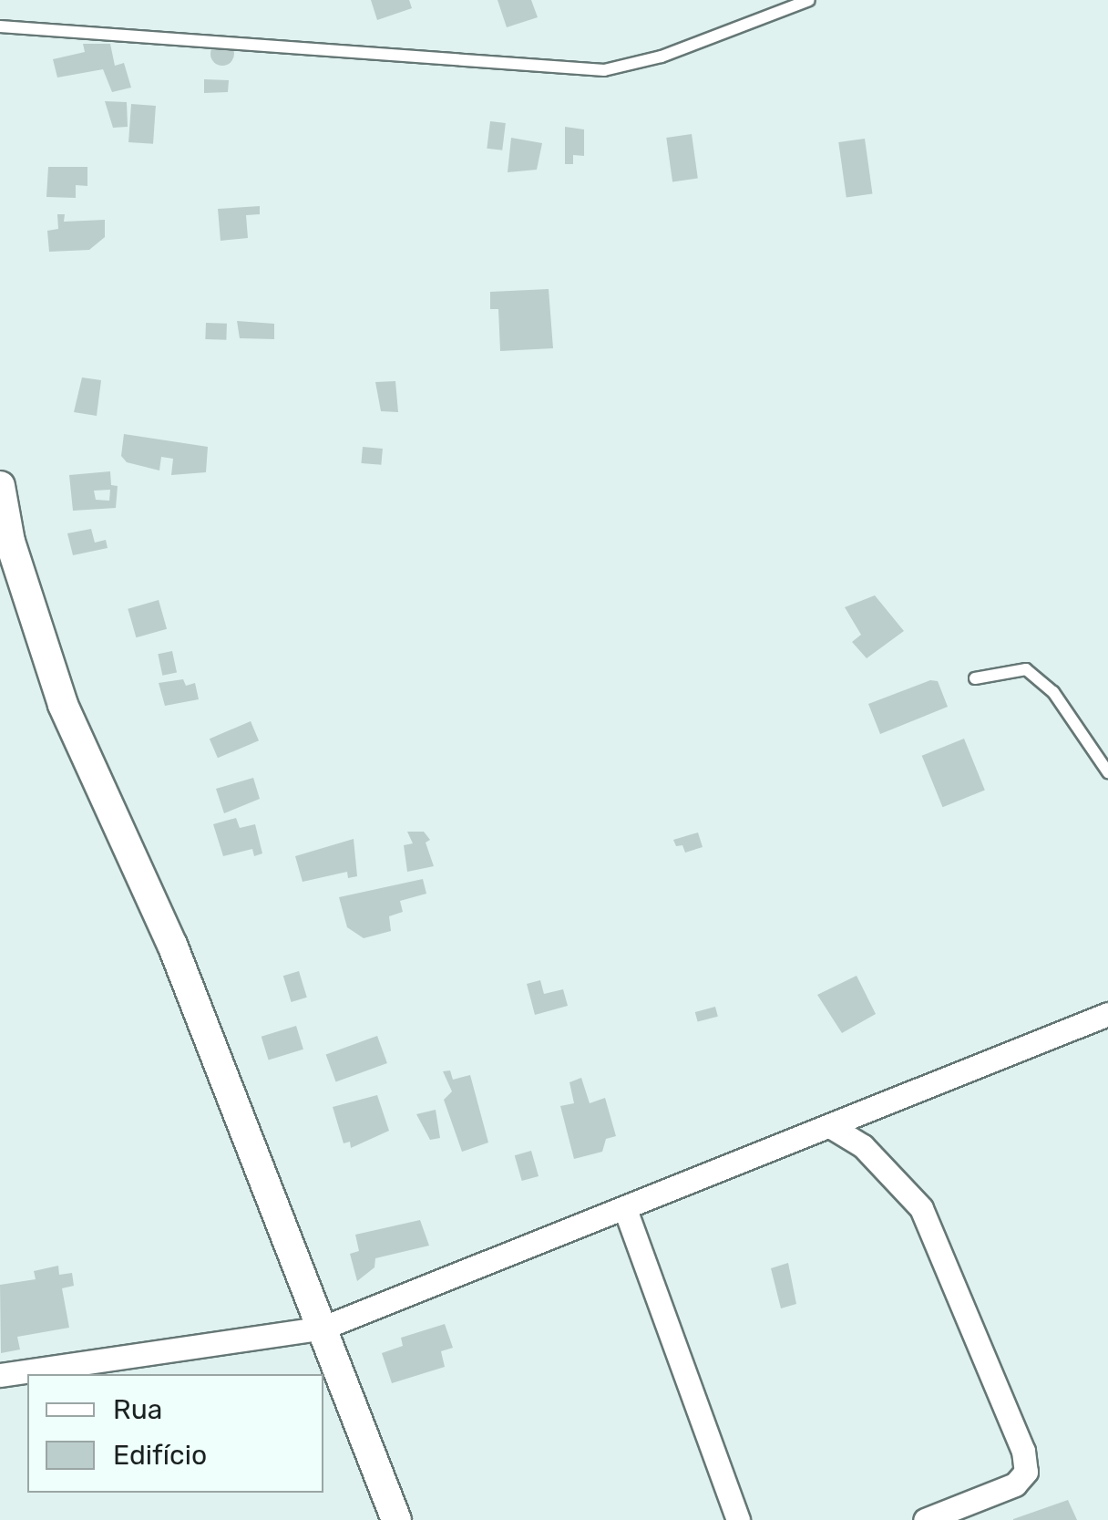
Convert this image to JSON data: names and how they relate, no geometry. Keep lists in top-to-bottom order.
{
  "legend": ["Rua", "Edifício"]
}
